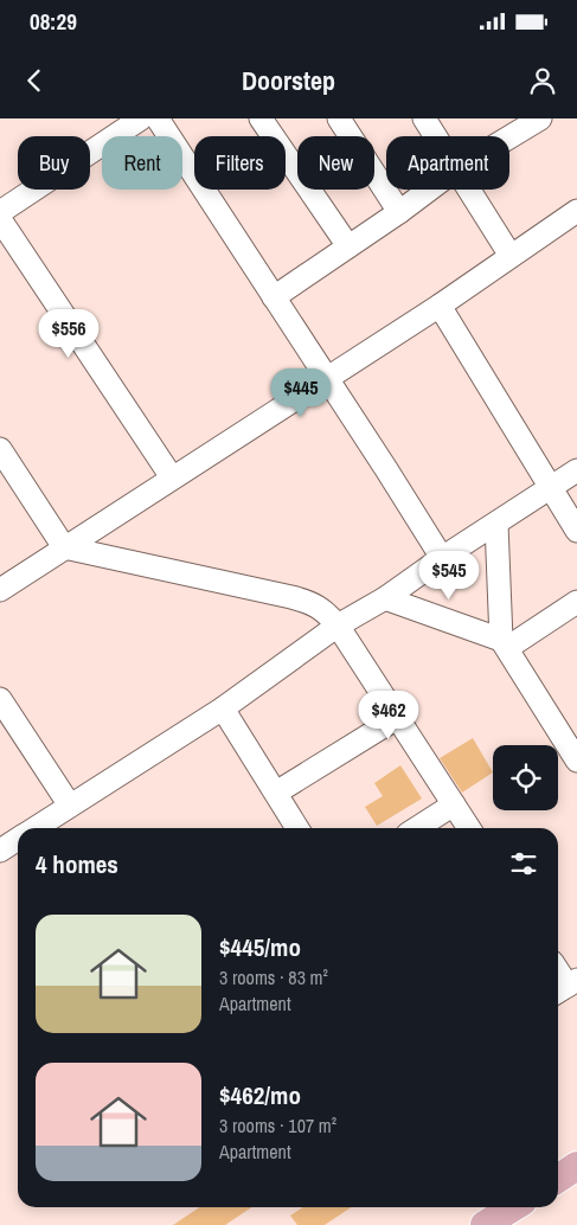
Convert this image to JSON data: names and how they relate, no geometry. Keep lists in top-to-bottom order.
{
  "page": {
    "status": "08:29",
    "header": "Doorstep",
    "chip": [
      "Buy",
      "Rent",
      "Filters",
      "New",
      "Apartment"
    ],
    "price": [
      "$556",
      "$445",
      "$545",
      "$462"
    ],
    "heading": "4 homes",
    "list": [
      {
        "name": "$445/mo",
        "note": "3 rooms · 83 m² · Apartment"
      },
      {
        "name": "$462/mo",
        "note": "3 rooms · 107 m² · Apartment"
      }
    ]
  }
}
